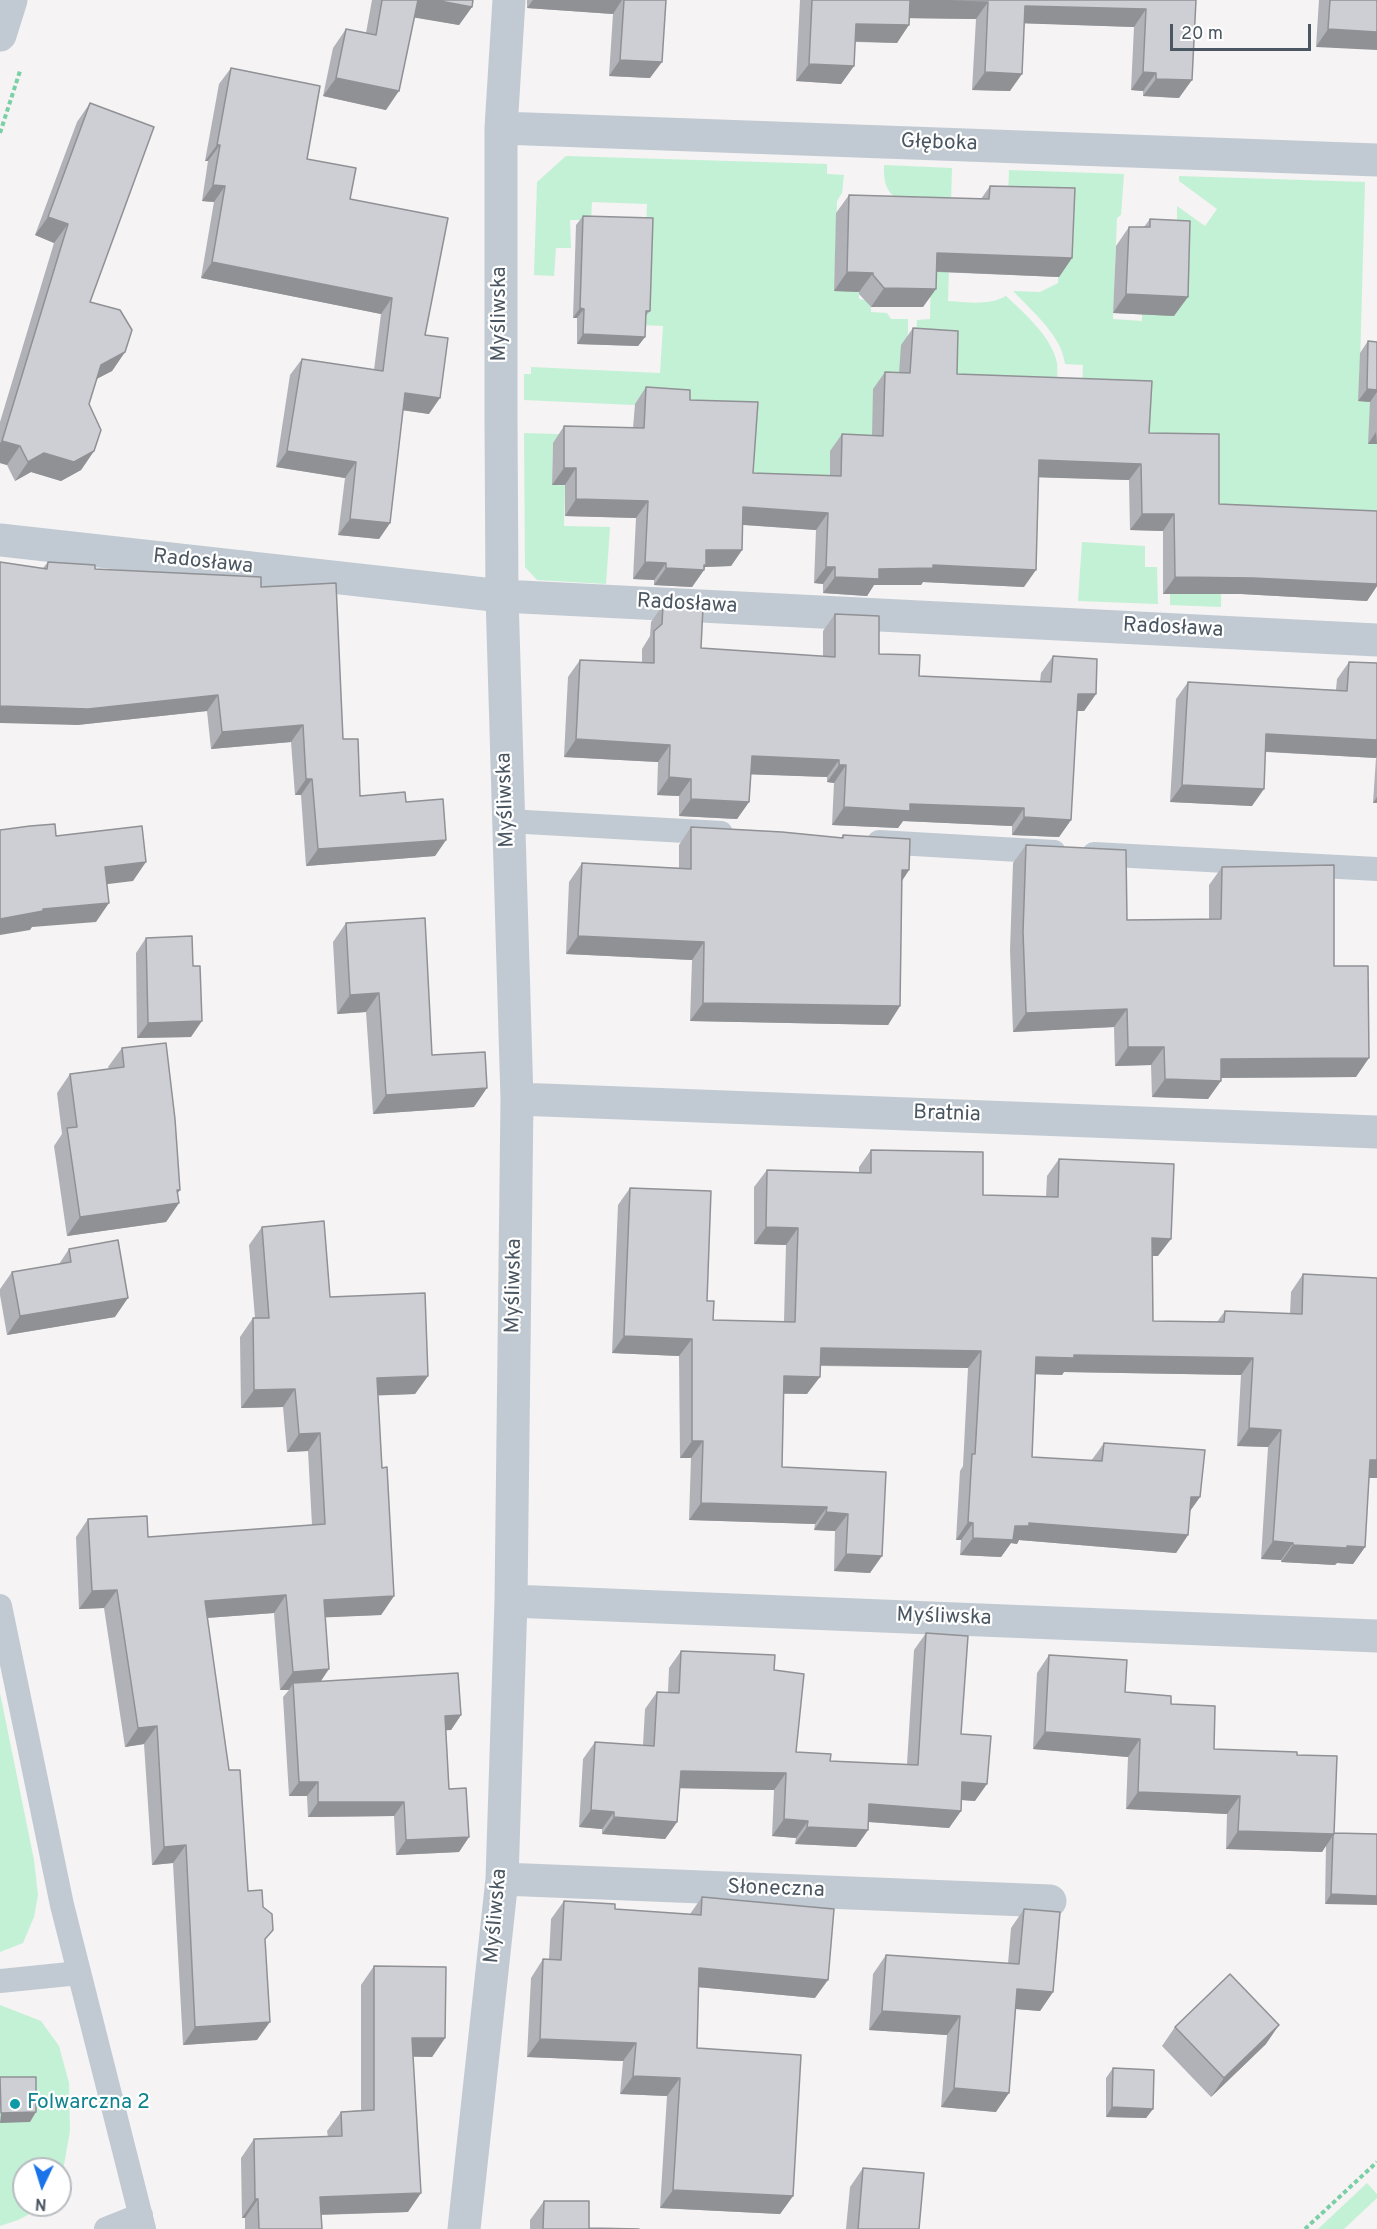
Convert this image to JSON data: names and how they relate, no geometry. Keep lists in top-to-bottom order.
{
  "streets": {
    "street": [
      "Głęboka",
      "Myśliwska",
      "Radosława",
      "Bratnia",
      "Słoneczna"
    ]
  },
  "crossings": [
    ["Głęboka", "Myśliwska"],
    ["Myśliwska", "Radosława"],
    ["Myśliwska", "Bratnia"],
    ["Myśliwska", "Słoneczna"]
  ],
  "places": ["Folwarczna 2"],
  "scale_bar": "20 m",
  "north": "bottom"
}
